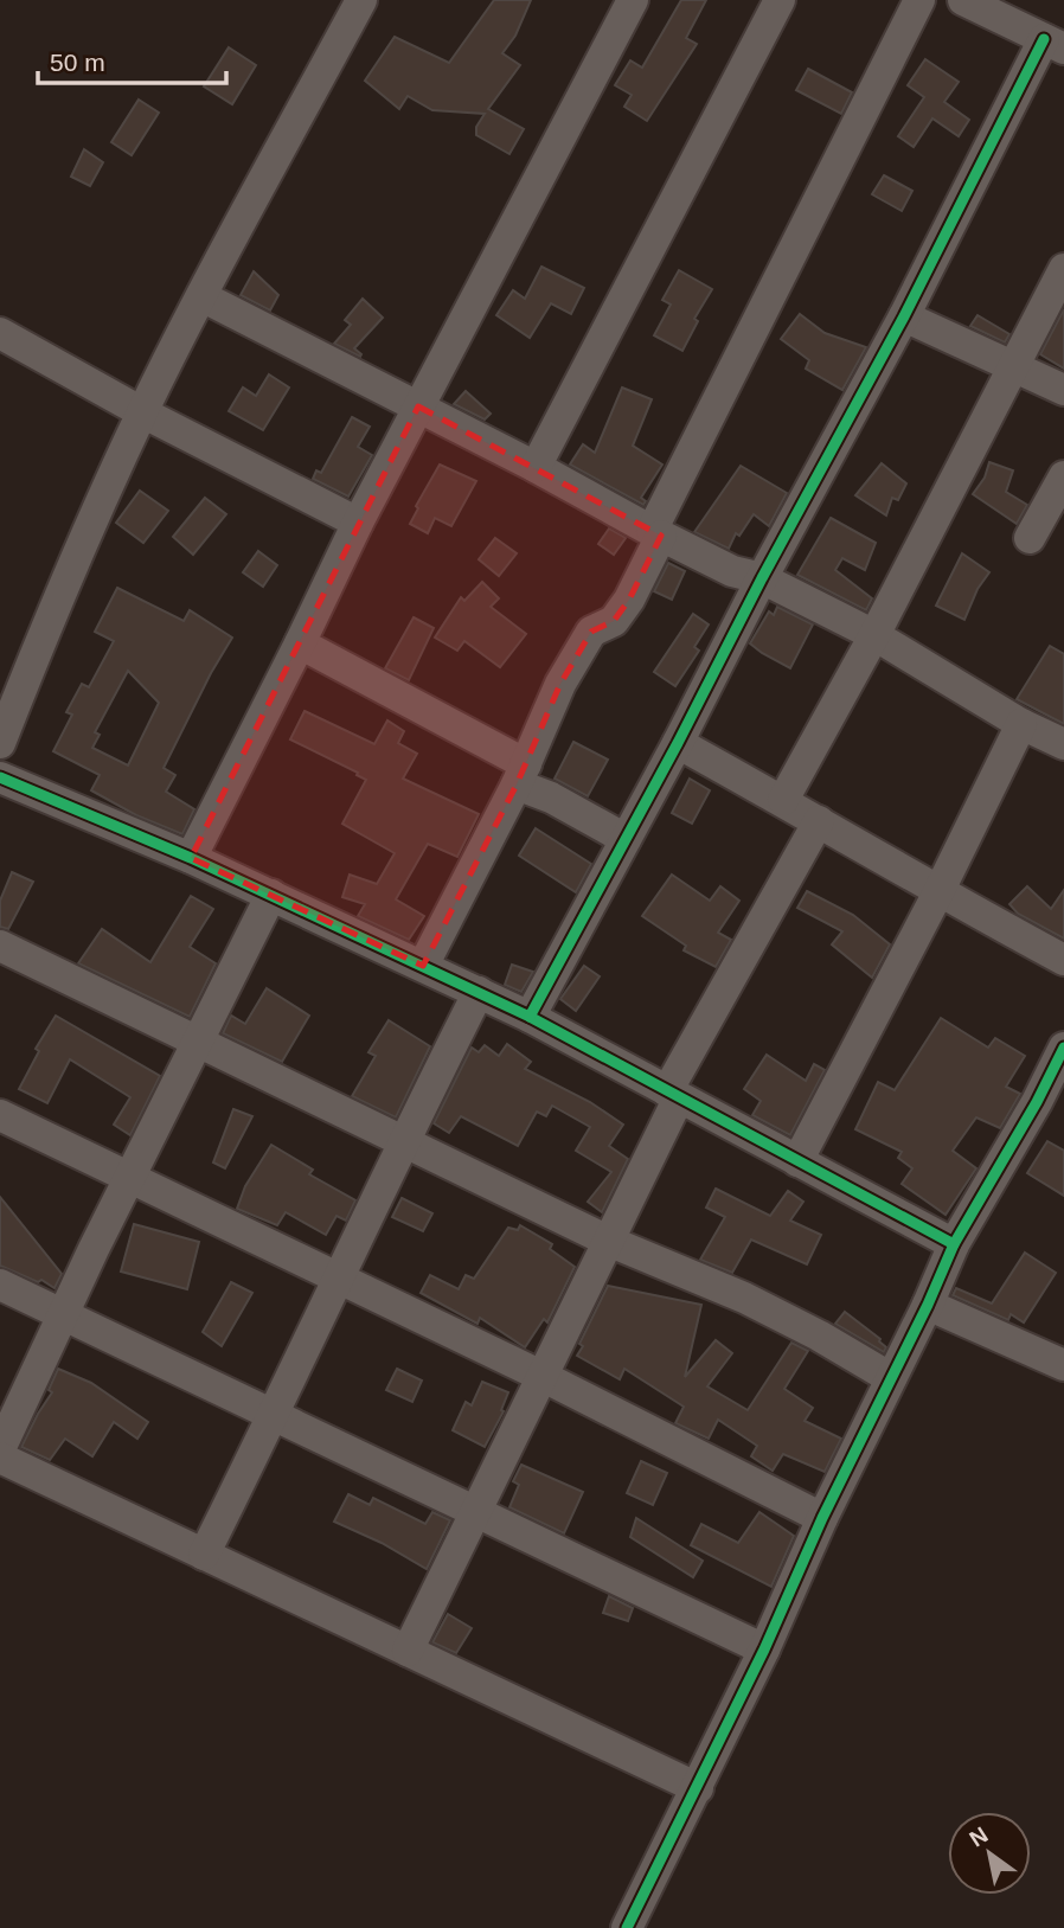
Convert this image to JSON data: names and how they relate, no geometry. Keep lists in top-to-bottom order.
{
  "scale_bar": "50 m",
  "north": "top left"
}
